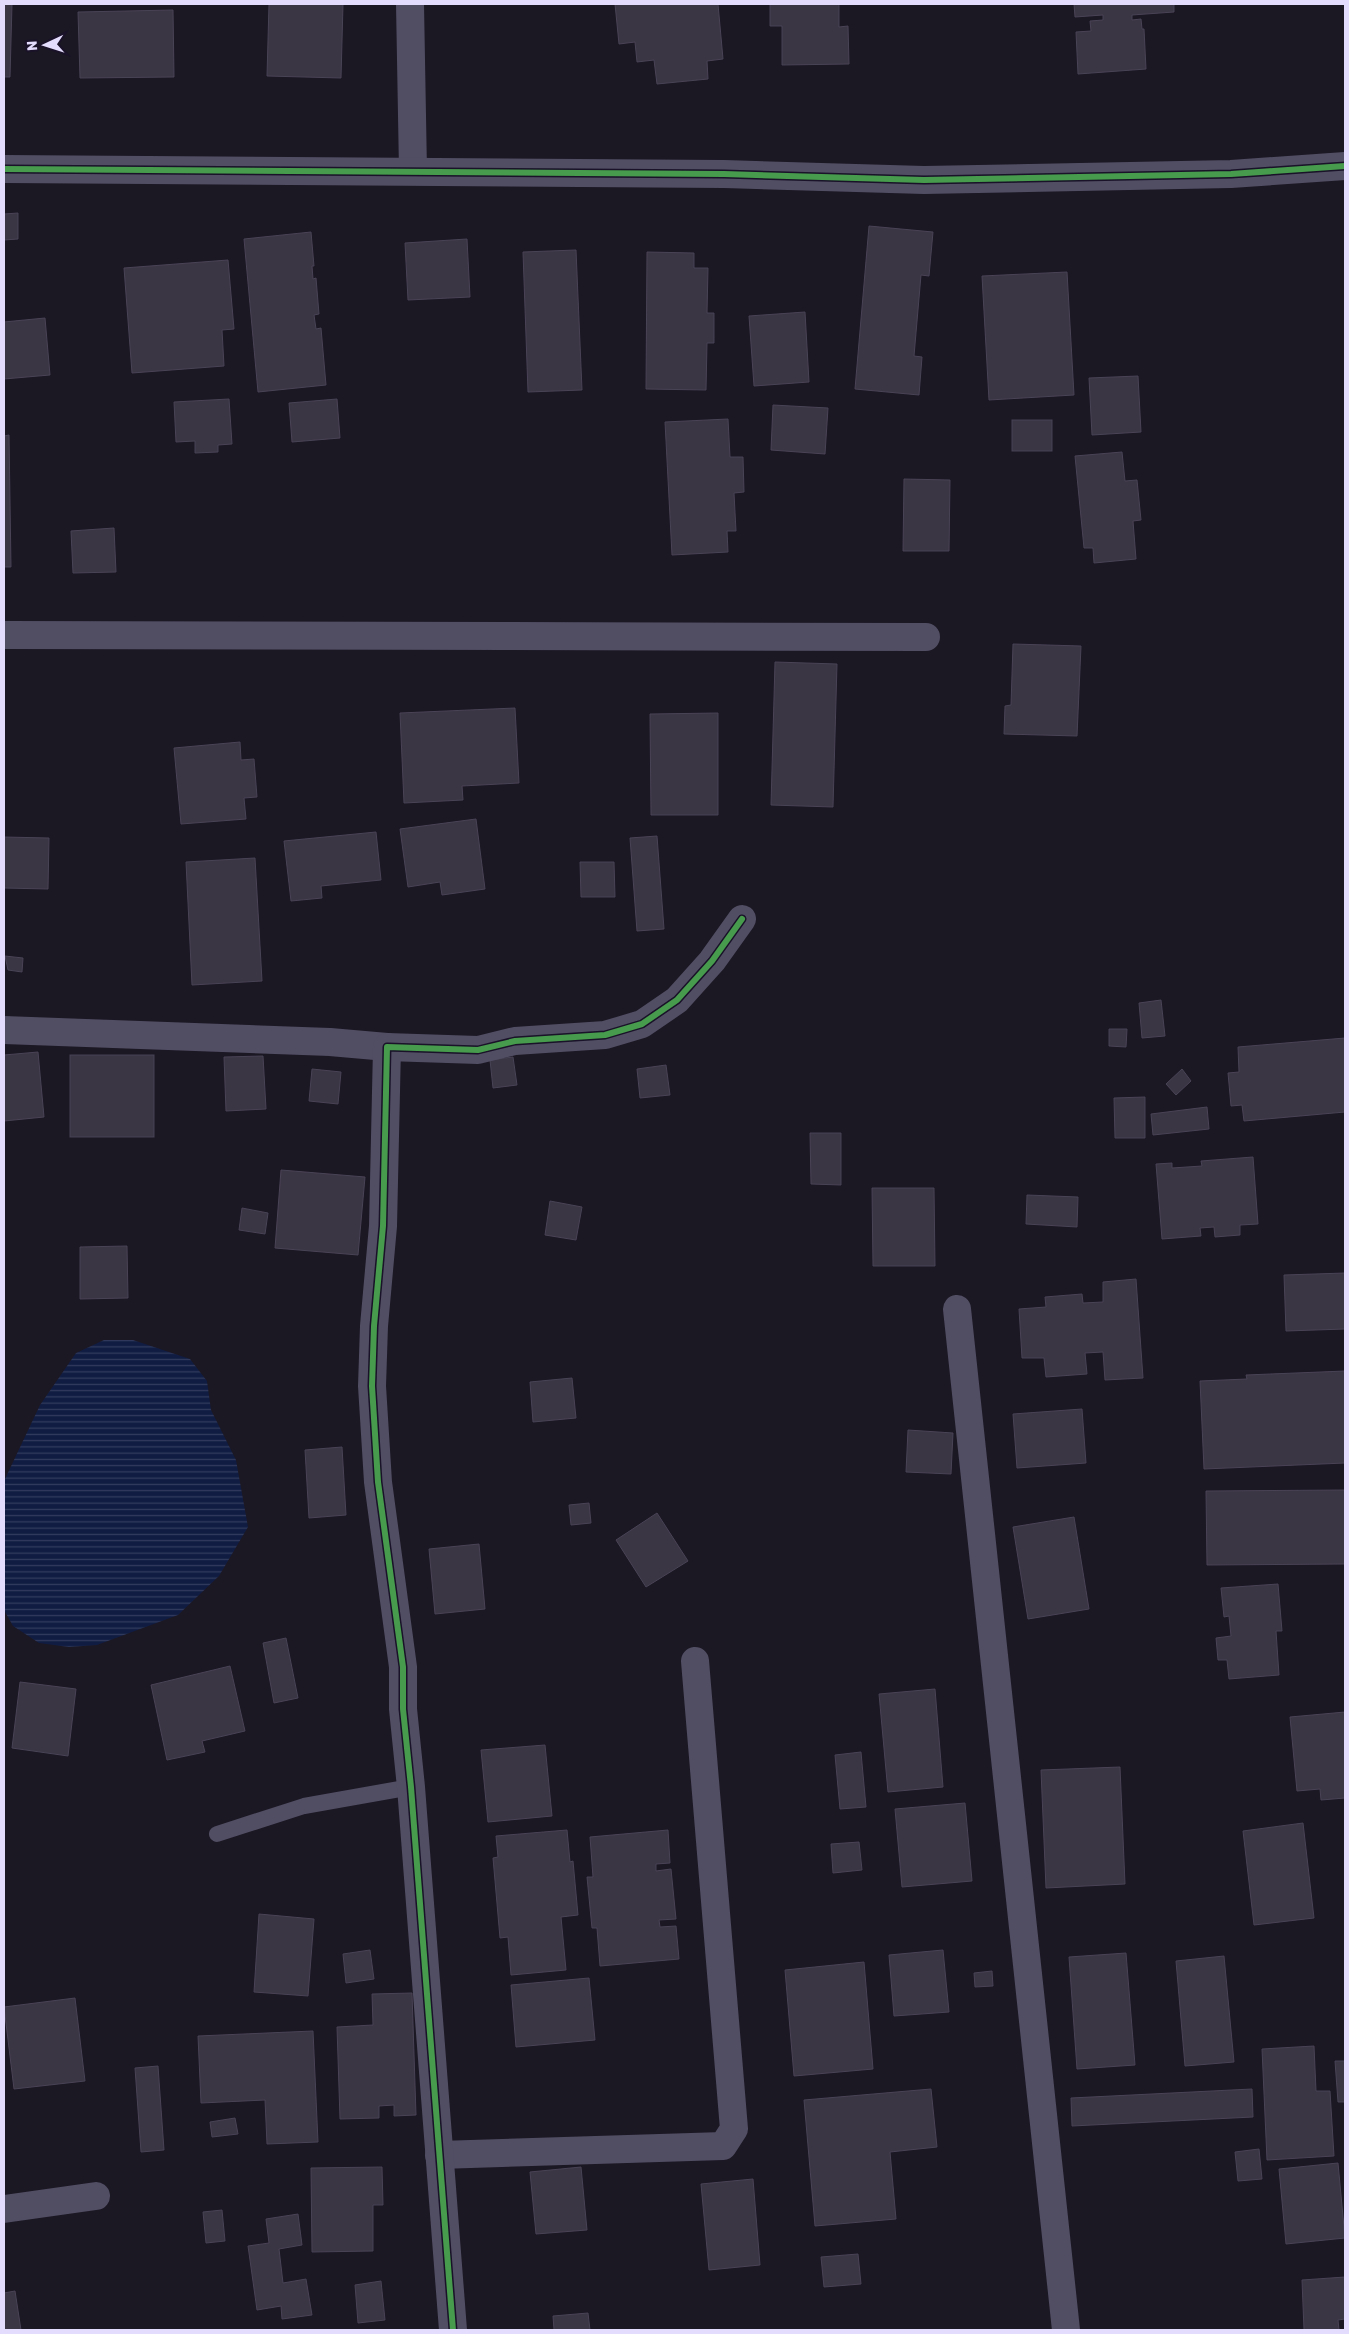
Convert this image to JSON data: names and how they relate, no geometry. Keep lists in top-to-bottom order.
{
  "north": "left"
}
